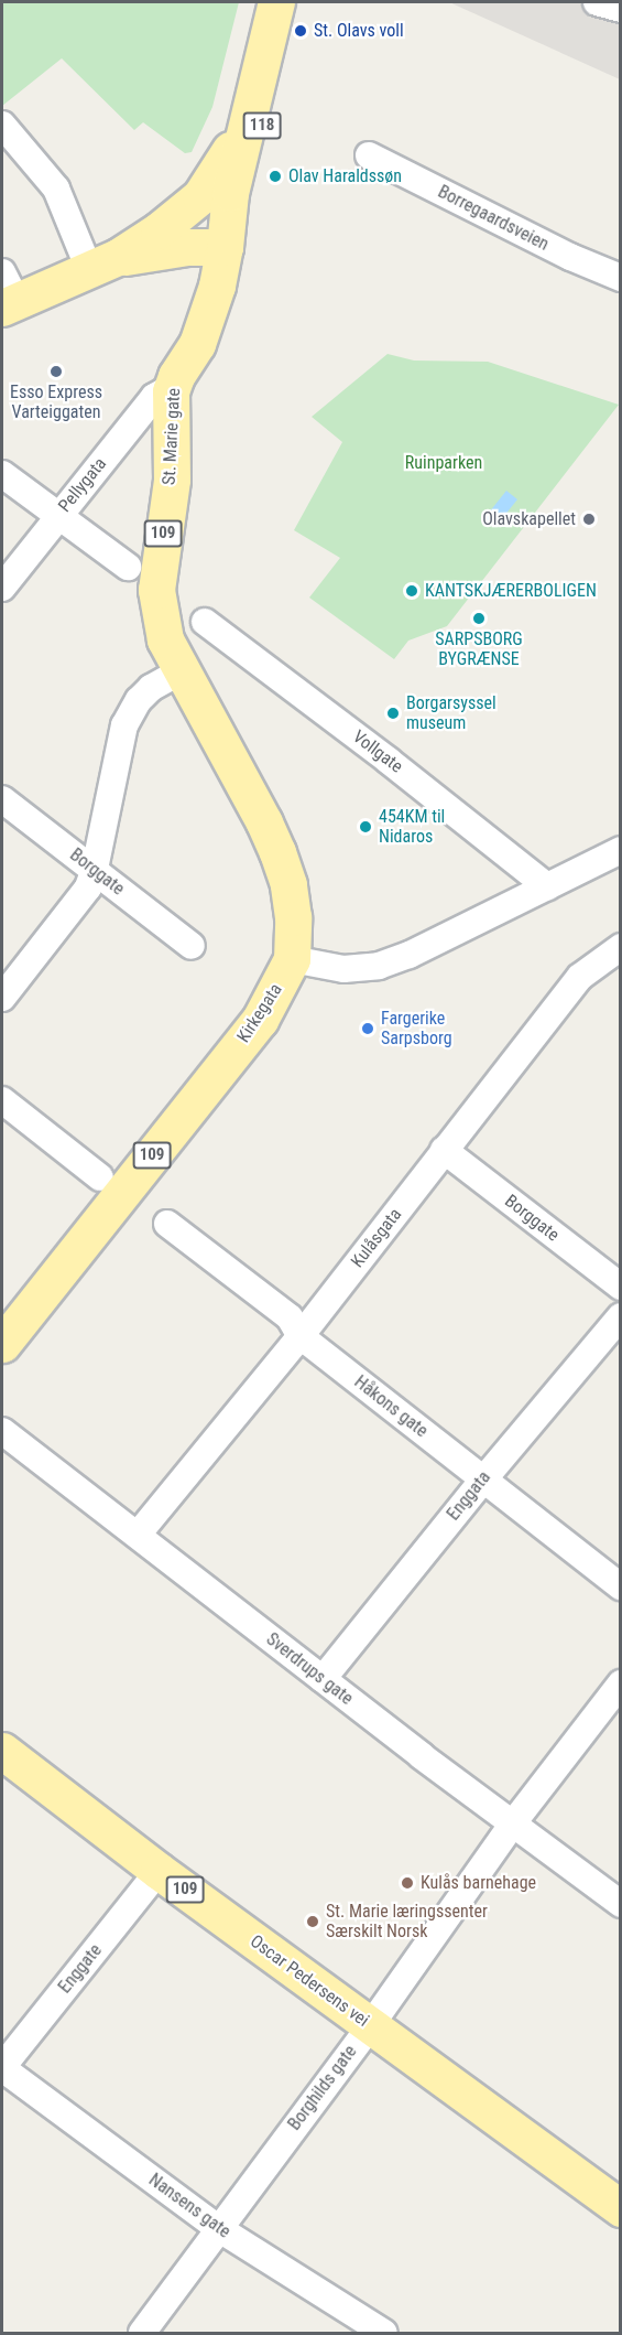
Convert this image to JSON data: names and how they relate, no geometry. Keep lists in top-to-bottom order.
{
  "streets": {
    "main road": [
      "118",
      "St. Marie gate",
      "109",
      "Kirkegata",
      "Oscar Pedersens vei"
    ],
    "street": [
      "Borregaardsveien",
      "Pellygata",
      "Vollgate",
      "Borggate",
      "Kulåsgata",
      "Håkons gate",
      "Enggata",
      "Sverdrups gate",
      "Enggate",
      "Borghilds gate",
      "Nansens gate"
    ]
  },
  "crossings": [
    ["118", "St. Marie gate"],
    ["St. Marie gate", "Pellygata"],
    ["St. Marie gate", "Kirkegata"],
    ["Borggate", "Kulåsgata"],
    ["Kulåsgata", "Håkons gate"],
    ["Kulåsgata", "Sverdrups gate"],
    ["Håkons gate", "Enggata"],
    ["Enggata", "Sverdrups gate"],
    ["Sverdrups gate", "Borghilds gate"],
    ["Enggate", "Oscar Pedersens vei"],
    ["Enggate", "Nansens gate"],
    ["Oscar Pedersens vei", "Borghilds gate"],
    ["Borghilds gate", "Nansens gate"]
  ],
  "parks": ["Ruinparken"],
  "places": [
    "St. Olavs voll",
    "Olav Haraldssøn",
    "Esso Express Varteiggaten",
    "Olavskapellet",
    "KANTSKJÆRERBOLIGEN",
    "SARPSBORG BYGRÆNSE",
    "Borgarsyssel museum",
    "454KM til Nidaros",
    "Fargerike Sarpsborg",
    "Kulås barnehage",
    "St. Marie læringssenter Særskilt Norsk"
  ]
}
